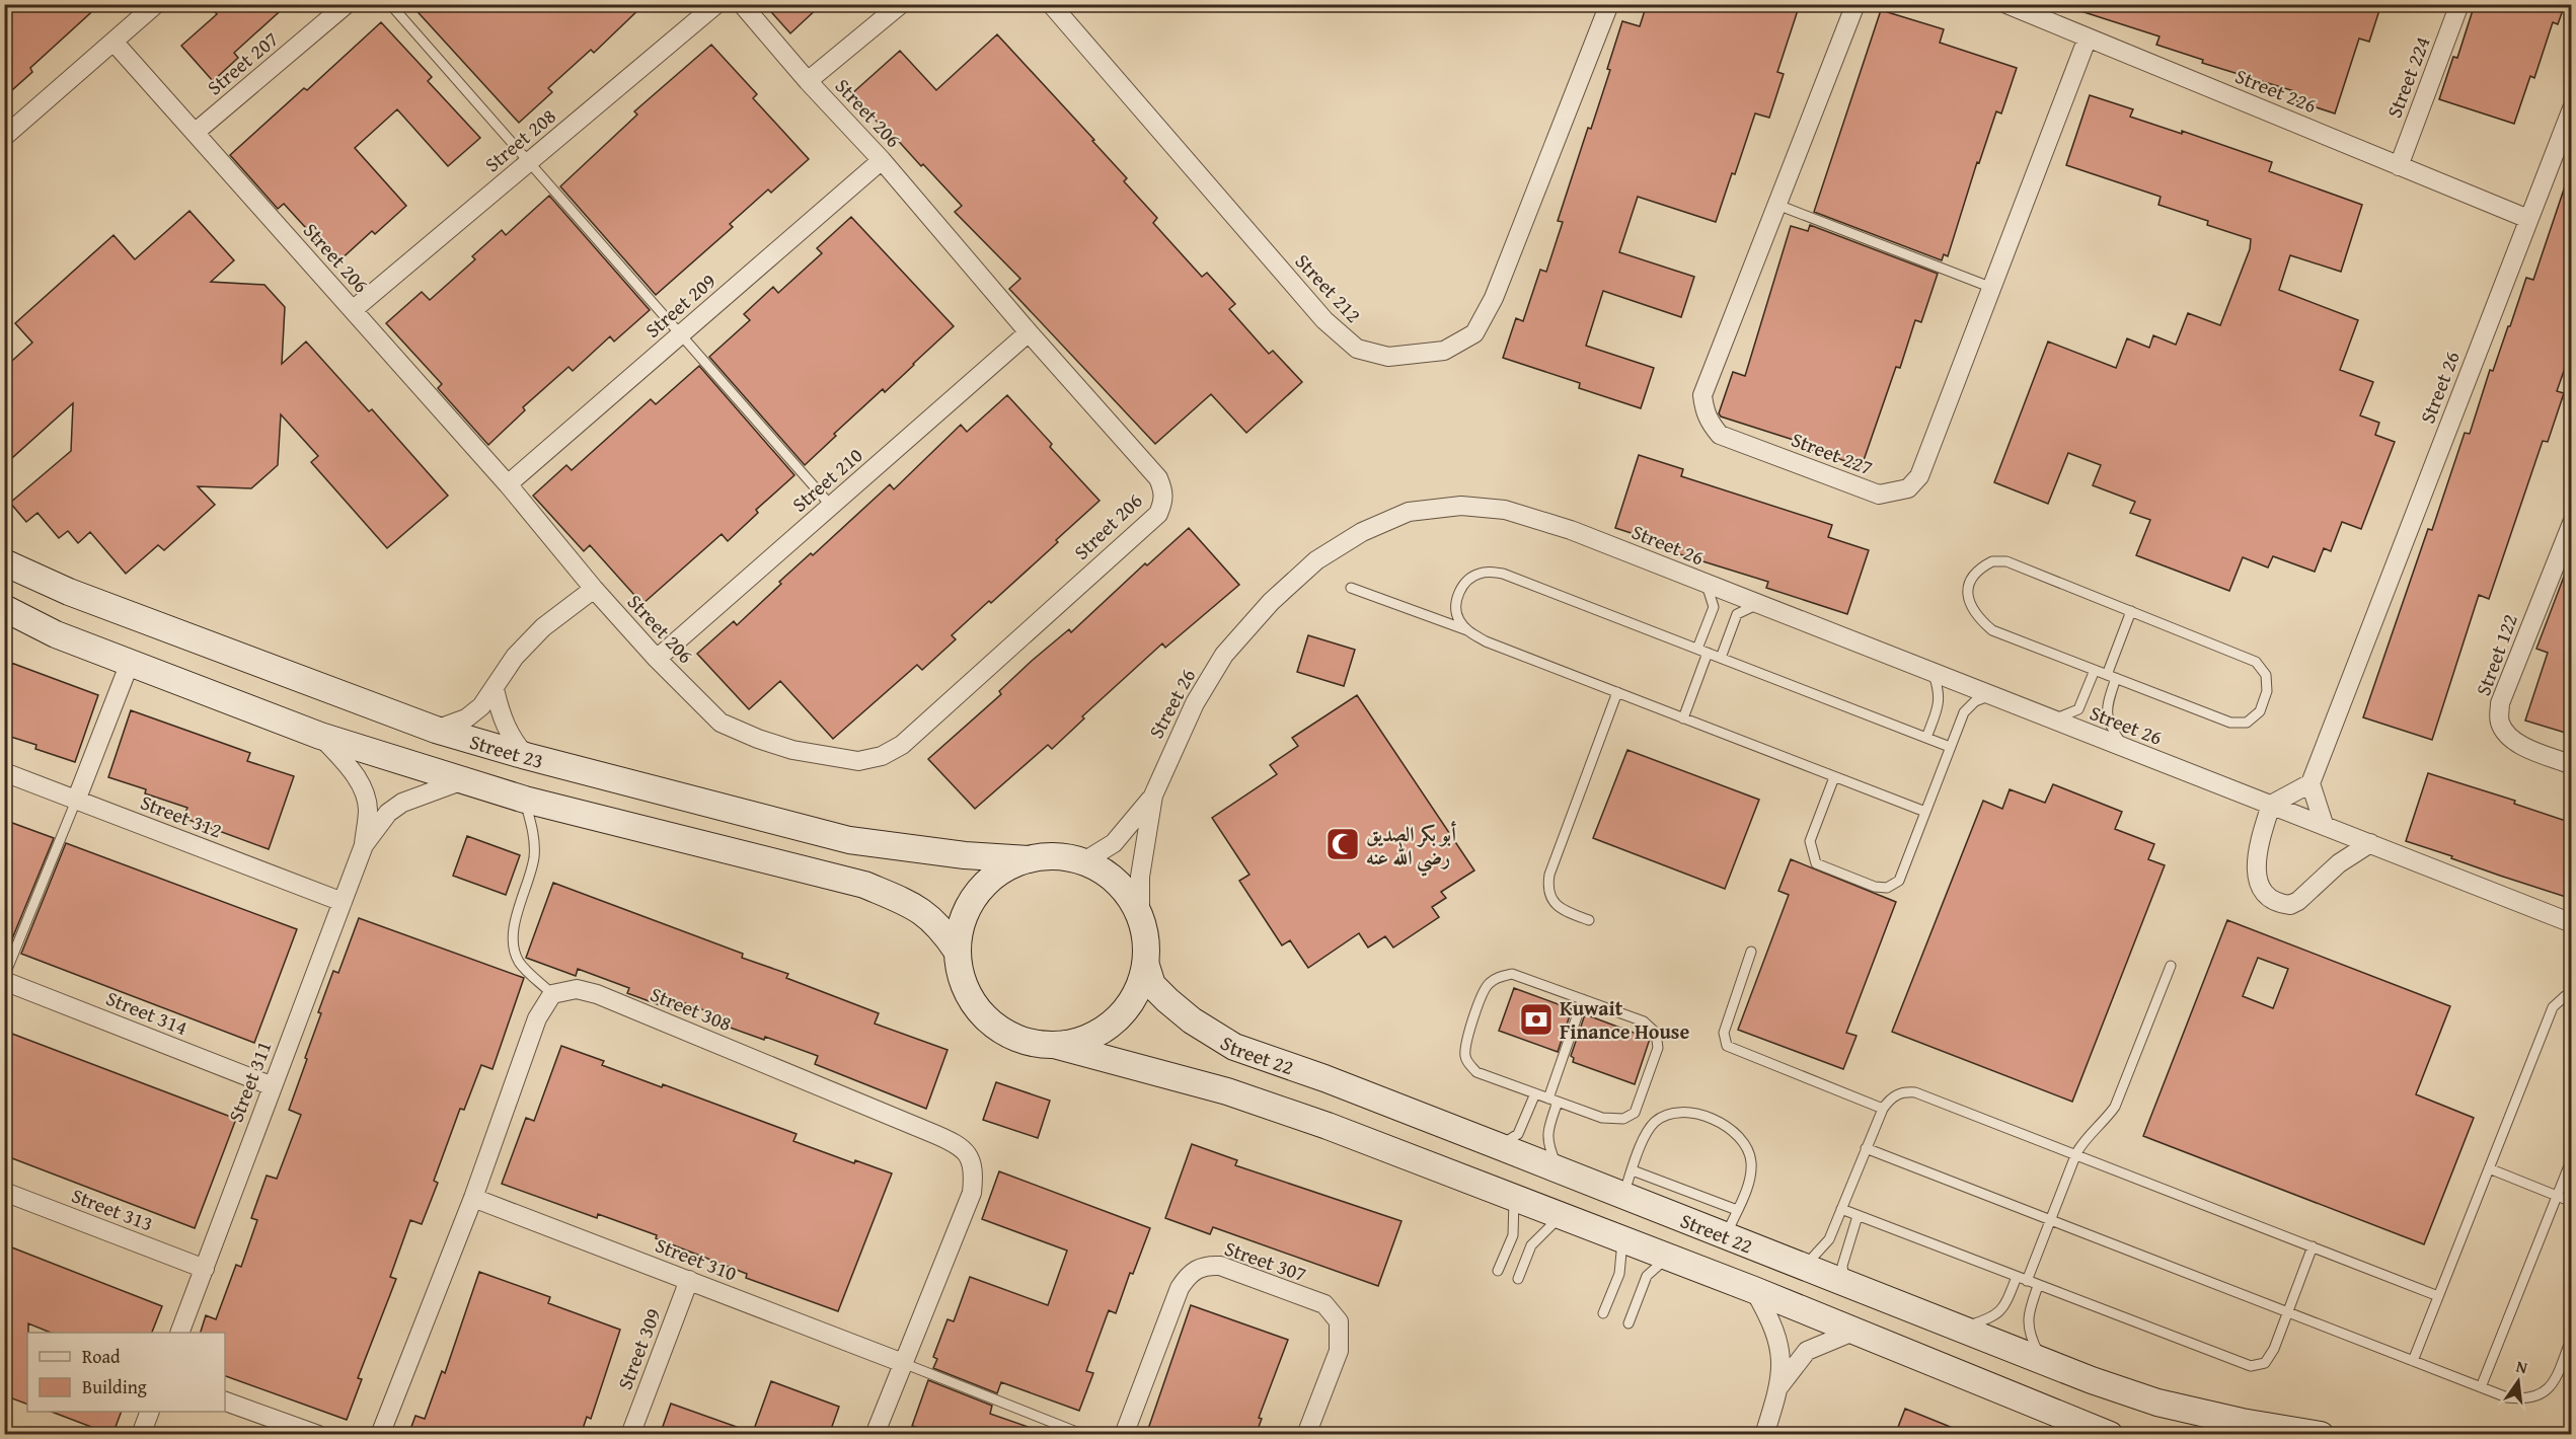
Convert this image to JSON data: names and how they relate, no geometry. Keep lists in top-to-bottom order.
{
  "streets": {
    "street": [
      "Street 207",
      "Street 224",
      "Street 226",
      "Street 206",
      "Street 208",
      "Street 212",
      "Street 209",
      "Street 26",
      "Street 227",
      "Street 210",
      "Street 122",
      "Street 23",
      "Street 312",
      "Street 308",
      "Street 314",
      "Street 22",
      "Street 311",
      "Street 313",
      "Street 310",
      "Street 307",
      "Street 309"
    ]
  },
  "crossings": [
    ["Street 207", "Street 206"],
    ["Street 224", "Street 226"],
    ["Street 226", "Street 26"],
    ["Street 226", "Street 227"],
    ["Street 206", "Street 208"],
    ["Street 206", "Street 209"],
    ["Street 206", "Street 210"],
    ["Street 26", "Street 23"],
    ["Street 26", "Street 22"],
    ["Street 23", "Street 22"],
    ["Street 312", "Street 311"],
    ["Street 308", "Street 310"],
    ["Street 314", "Street 311"],
    ["Street 311", "Street 313"],
    ["Street 310", "Street 309"]
  ],
  "places": {
    "mosque": ["أبو بكر الصديق رضي الله عنه"],
    "bank": ["Kuwait Finance House"]
  },
  "legend": ["Road", "Building"],
  "north": "top"
}
